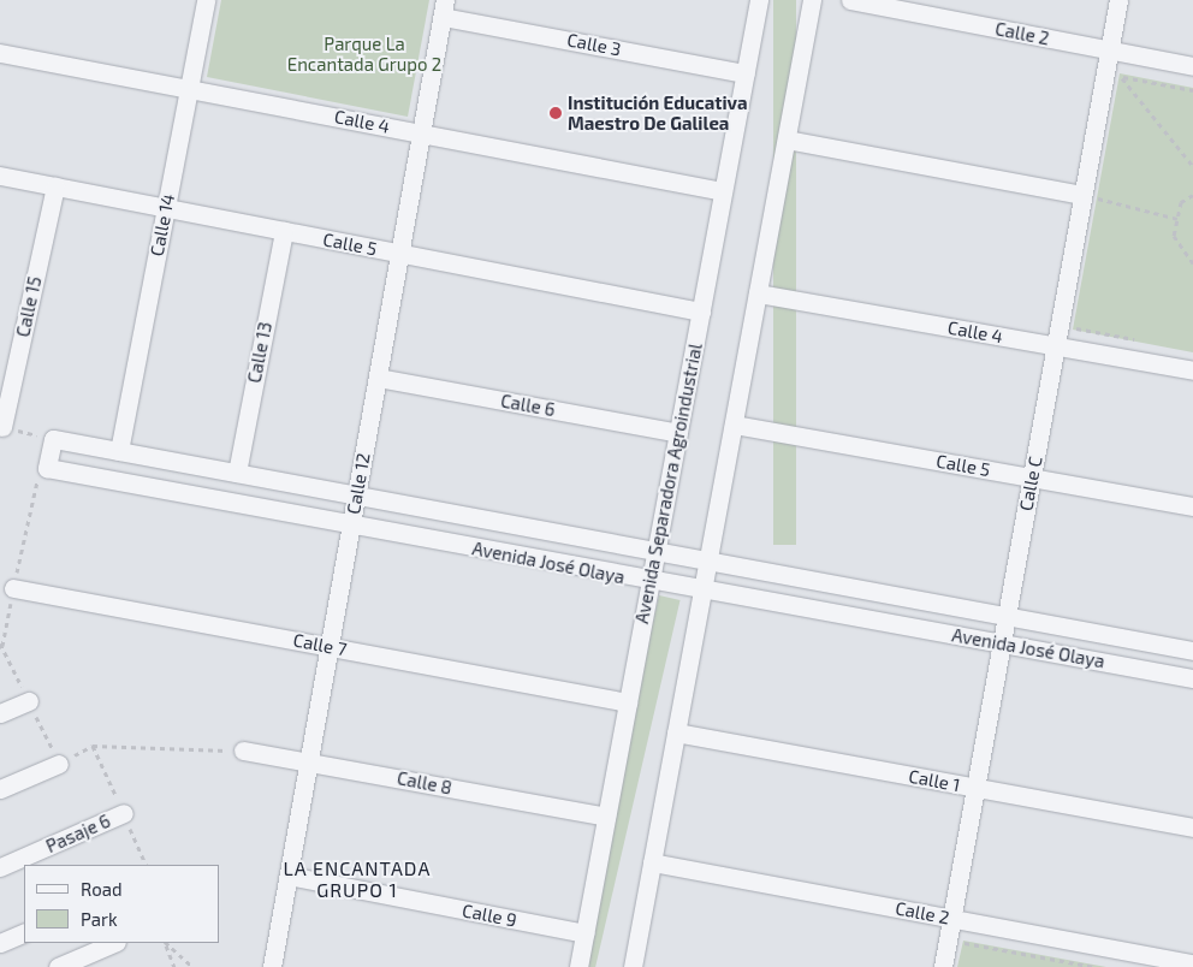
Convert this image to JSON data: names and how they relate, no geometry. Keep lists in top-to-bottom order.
{
  "streets": {
    "street": [
      "Calle 2",
      "Calle 3",
      "Calle 4",
      "Calle 14",
      "Calle 5",
      "Calle 15",
      "Calle 13",
      "Calle 6",
      "Calle 12",
      "Avenida Separadora Agroindustrial",
      "Calle C",
      "Avenida José Olaya",
      "Calle 7",
      "Calle 1",
      "Calle 8",
      "Pasaje 6",
      "Calle 9"
    ]
  },
  "crossings": [
    ["Calle 2", "Calle C"],
    ["Calle 3", "Calle 12"],
    ["Calle 3", "Avenida Separadora Agroindustrial"],
    ["Calle 4", "Calle 14"],
    ["Calle 4", "Calle 12"],
    ["Calle 4", "Avenida Separadora Agroindustrial"],
    ["Calle 4", "Calle C"],
    ["Calle 14", "Calle 5"],
    ["Calle 14", "Avenida José Olaya"],
    ["Calle 5", "Calle 15"],
    ["Calle 5", "Calle 13"],
    ["Calle 5", "Calle 12"],
    ["Calle 5", "Avenida Separadora Agroindustrial"],
    ["Calle 5", "Calle C"],
    ["Calle 13", "Avenida José Olaya"],
    ["Calle 6", "Calle 12"],
    ["Calle 6", "Avenida Separadora Agroindustrial"],
    ["Calle 12", "Avenida José Olaya"],
    ["Calle 12", "Calle 7"],
    ["Calle 12", "Calle 8"],
    ["Calle 12", "Calle 9"],
    ["Avenida Separadora Agroindustrial", "Avenida José Olaya"],
    ["Avenida Separadora Agroindustrial", "Calle 7"],
    ["Avenida Separadora Agroindustrial", "Calle 8"],
    ["Avenida Separadora Agroindustrial", "Calle 9"],
    ["Calle C", "Avenida José Olaya"],
    ["Calle C", "Calle 1"]
  ],
  "districts": ["LA ENCANTADA GRUPO 1"],
  "parks": ["Parque La Encantada Grupo 2"],
  "places": ["Institución Educativa Maestro De Galilea"],
  "legend": ["Road", "Park"]
}
